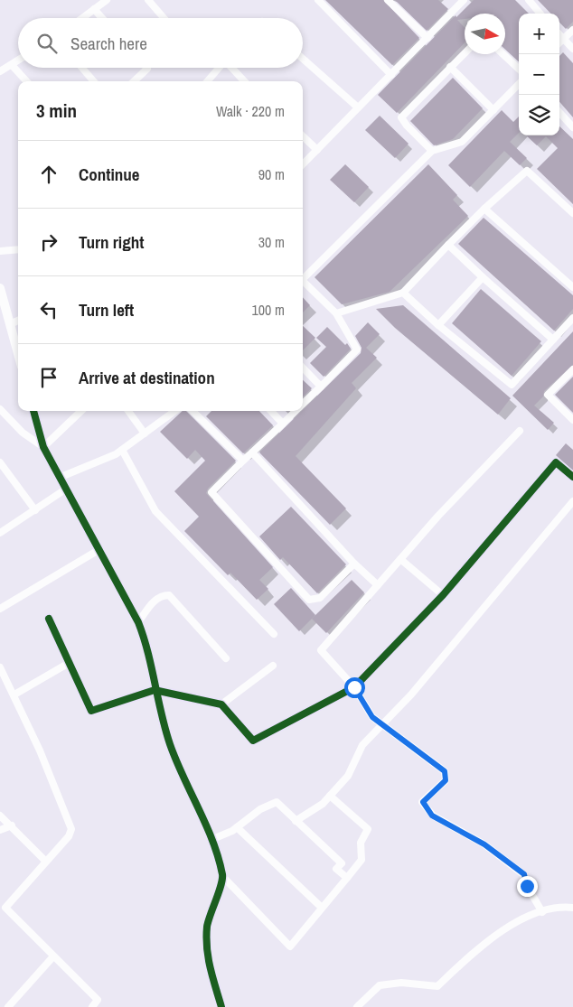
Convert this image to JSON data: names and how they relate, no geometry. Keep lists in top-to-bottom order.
{
  "north": "right",
  "page": {
    "map_buttons": ["+", "−"],
    "search": "Search here",
    "heading": ["3 min", "Walk · 220 m"],
    "list": [
      ["Continue", "90 m"],
      ["Turn right", "30 m"],
      ["Turn left", "100 m"],
      "Arrive at destination"
    ]
  }
}
